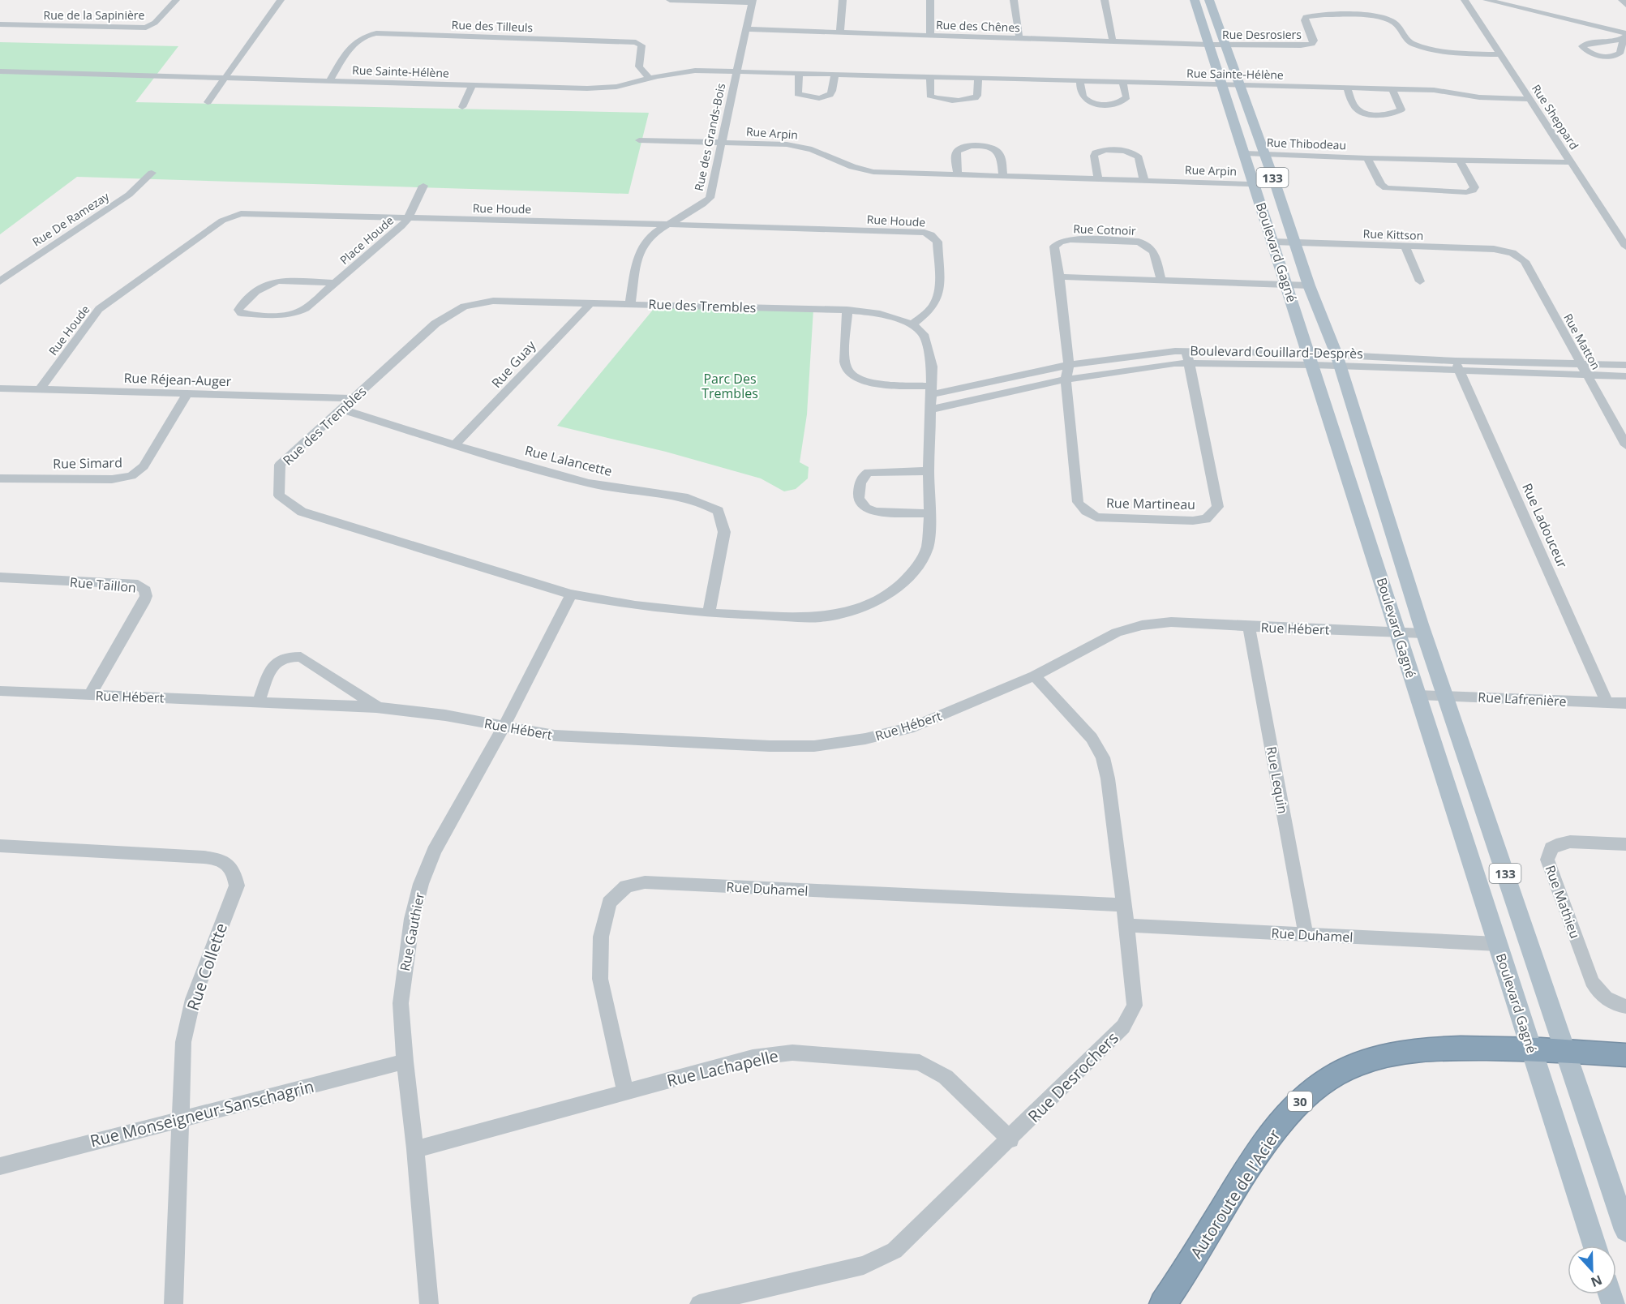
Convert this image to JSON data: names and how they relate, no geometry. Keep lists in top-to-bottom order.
{
  "streets": {
    "highway": ["30", "Autoroute de l'Acier"],
    "main road": ["133", "Boulevard Gagné"],
    "street": [
      "Rue de la Sapinière",
      "Rue des Tilleuls",
      "Rue des Chênes",
      "Rue Desrosiers",
      "Rue Sainte-Hélène",
      "Rue Sheppard",
      "Rue Arpin",
      "Rue des Grands-Bois",
      "Rue Thibodeau",
      "Rue Houde",
      "Rue De Ramezay",
      "Rue Cotnoir",
      "Rue Kittson",
      "Place Houde",
      "Rue des Trembles",
      "Rue Matton",
      "Boulevard Couillard-Desprès",
      "Rue Guay",
      "Rue Réjean-Auger",
      "Rue Lalancette",
      "Rue Simard",
      "Rue Martineau",
      "Rue Ladouceur",
      "Rue Taillon",
      "Rue Hébert",
      "Rue Lafrenière",
      "Rue Lequin",
      "Rue Duhamel",
      "Rue Mathieu",
      "Rue Gauthier",
      "Rue Collette",
      "Rue Lachapelle",
      "Rue Desrochers",
      "Rue Monseigneur-Sanschagrin"
    ]
  },
  "crossings": [
    ["Rue des Tilleuls", "Rue Sainte-Hélène"],
    ["Rue des Chênes", "Rue Desrosiers"],
    ["Rue des Chênes", "Rue des Grands-Bois"],
    ["Rue des Chênes", "Boulevard Gagné"],
    ["Rue Desrosiers", "Rue Sheppard"],
    ["Rue Desrosiers", "Boulevard Gagné"],
    ["Rue Sainte-Hélène", "Rue Sheppard"],
    ["Rue Sainte-Hélène", "Rue des Grands-Bois"],
    ["Rue Sainte-Hélène", "Boulevard Gagné"],
    ["Rue Sheppard", "Rue Thibodeau"],
    ["Rue Arpin", "Rue des Grands-Bois"],
    ["Rue Arpin", "Boulevard Gagné"],
    ["Rue des Grands-Bois", "Rue Houde"],
    ["Rue des Grands-Bois", "Rue des Trembles"],
    ["Rue Thibodeau", "Boulevard Gagné"],
    ["Rue Houde", "Place Houde"],
    ["Rue Houde", "Rue des Trembles"],
    ["Rue Houde", "Rue Réjean-Auger"],
    ["Rue Cotnoir", "Boulevard Couillard-Desprès"],
    ["Rue Cotnoir", "Rue Martineau"],
    ["Rue Kittson", "Boulevard Gagné"],
    ["Rue Kittson", "Rue Matton"],
    ["Boulevard Gagné", "Boulevard Couillard-Desprès"],
    ["Boulevard Gagné", "Rue Hébert"],
    ["Boulevard Gagné", "Rue Lafrenière"],
    ["Boulevard Gagné", "Rue Duhamel"],
    ["Boulevard Gagné", "Autoroute de l'Acier"],
    ["Rue des Trembles", "Boulevard Couillard-Desprès"],
    ["Rue des Trembles", "Rue Guay"],
    ["Rue des Trembles", "Rue Réjean-Auger"],
    ["Rue des Trembles", "Rue Lalancette"],
    ["Rue des Trembles", "Rue Gauthier"],
    ["Rue Matton", "Boulevard Couillard-Desprès"],
    ["Boulevard Couillard-Desprès", "Rue Martineau"],
    ["Boulevard Couillard-Desprès", "Rue Ladouceur"],
    ["Rue Guay", "Rue Lalancette"],
    ["Rue Réjean-Auger", "Rue Simard"],
    ["Rue Ladouceur", "Rue Lafrenière"],
    ["Rue Taillon", "Rue Hébert"],
    ["Rue Hébert", "Rue Lequin"],
    ["Rue Hébert", "Rue Gauthier"],
    ["Rue Hébert", "Rue Desrochers"],
    ["Rue Lequin", "Rue Duhamel"],
    ["Rue Duhamel", "Rue Lachapelle"],
    ["Rue Duhamel", "Rue Desrochers"],
    ["Rue Gauthier", "Rue Lachapelle"],
    ["Rue Gauthier", "Rue Monseigneur-Sanschagrin"],
    ["Rue Collette", "Rue Monseigneur-Sanschagrin"],
    ["Rue Lachapelle", "Rue Desrochers"]
  ],
  "parks": ["Parc Des Trembles"],
  "north": "bottom"
}
